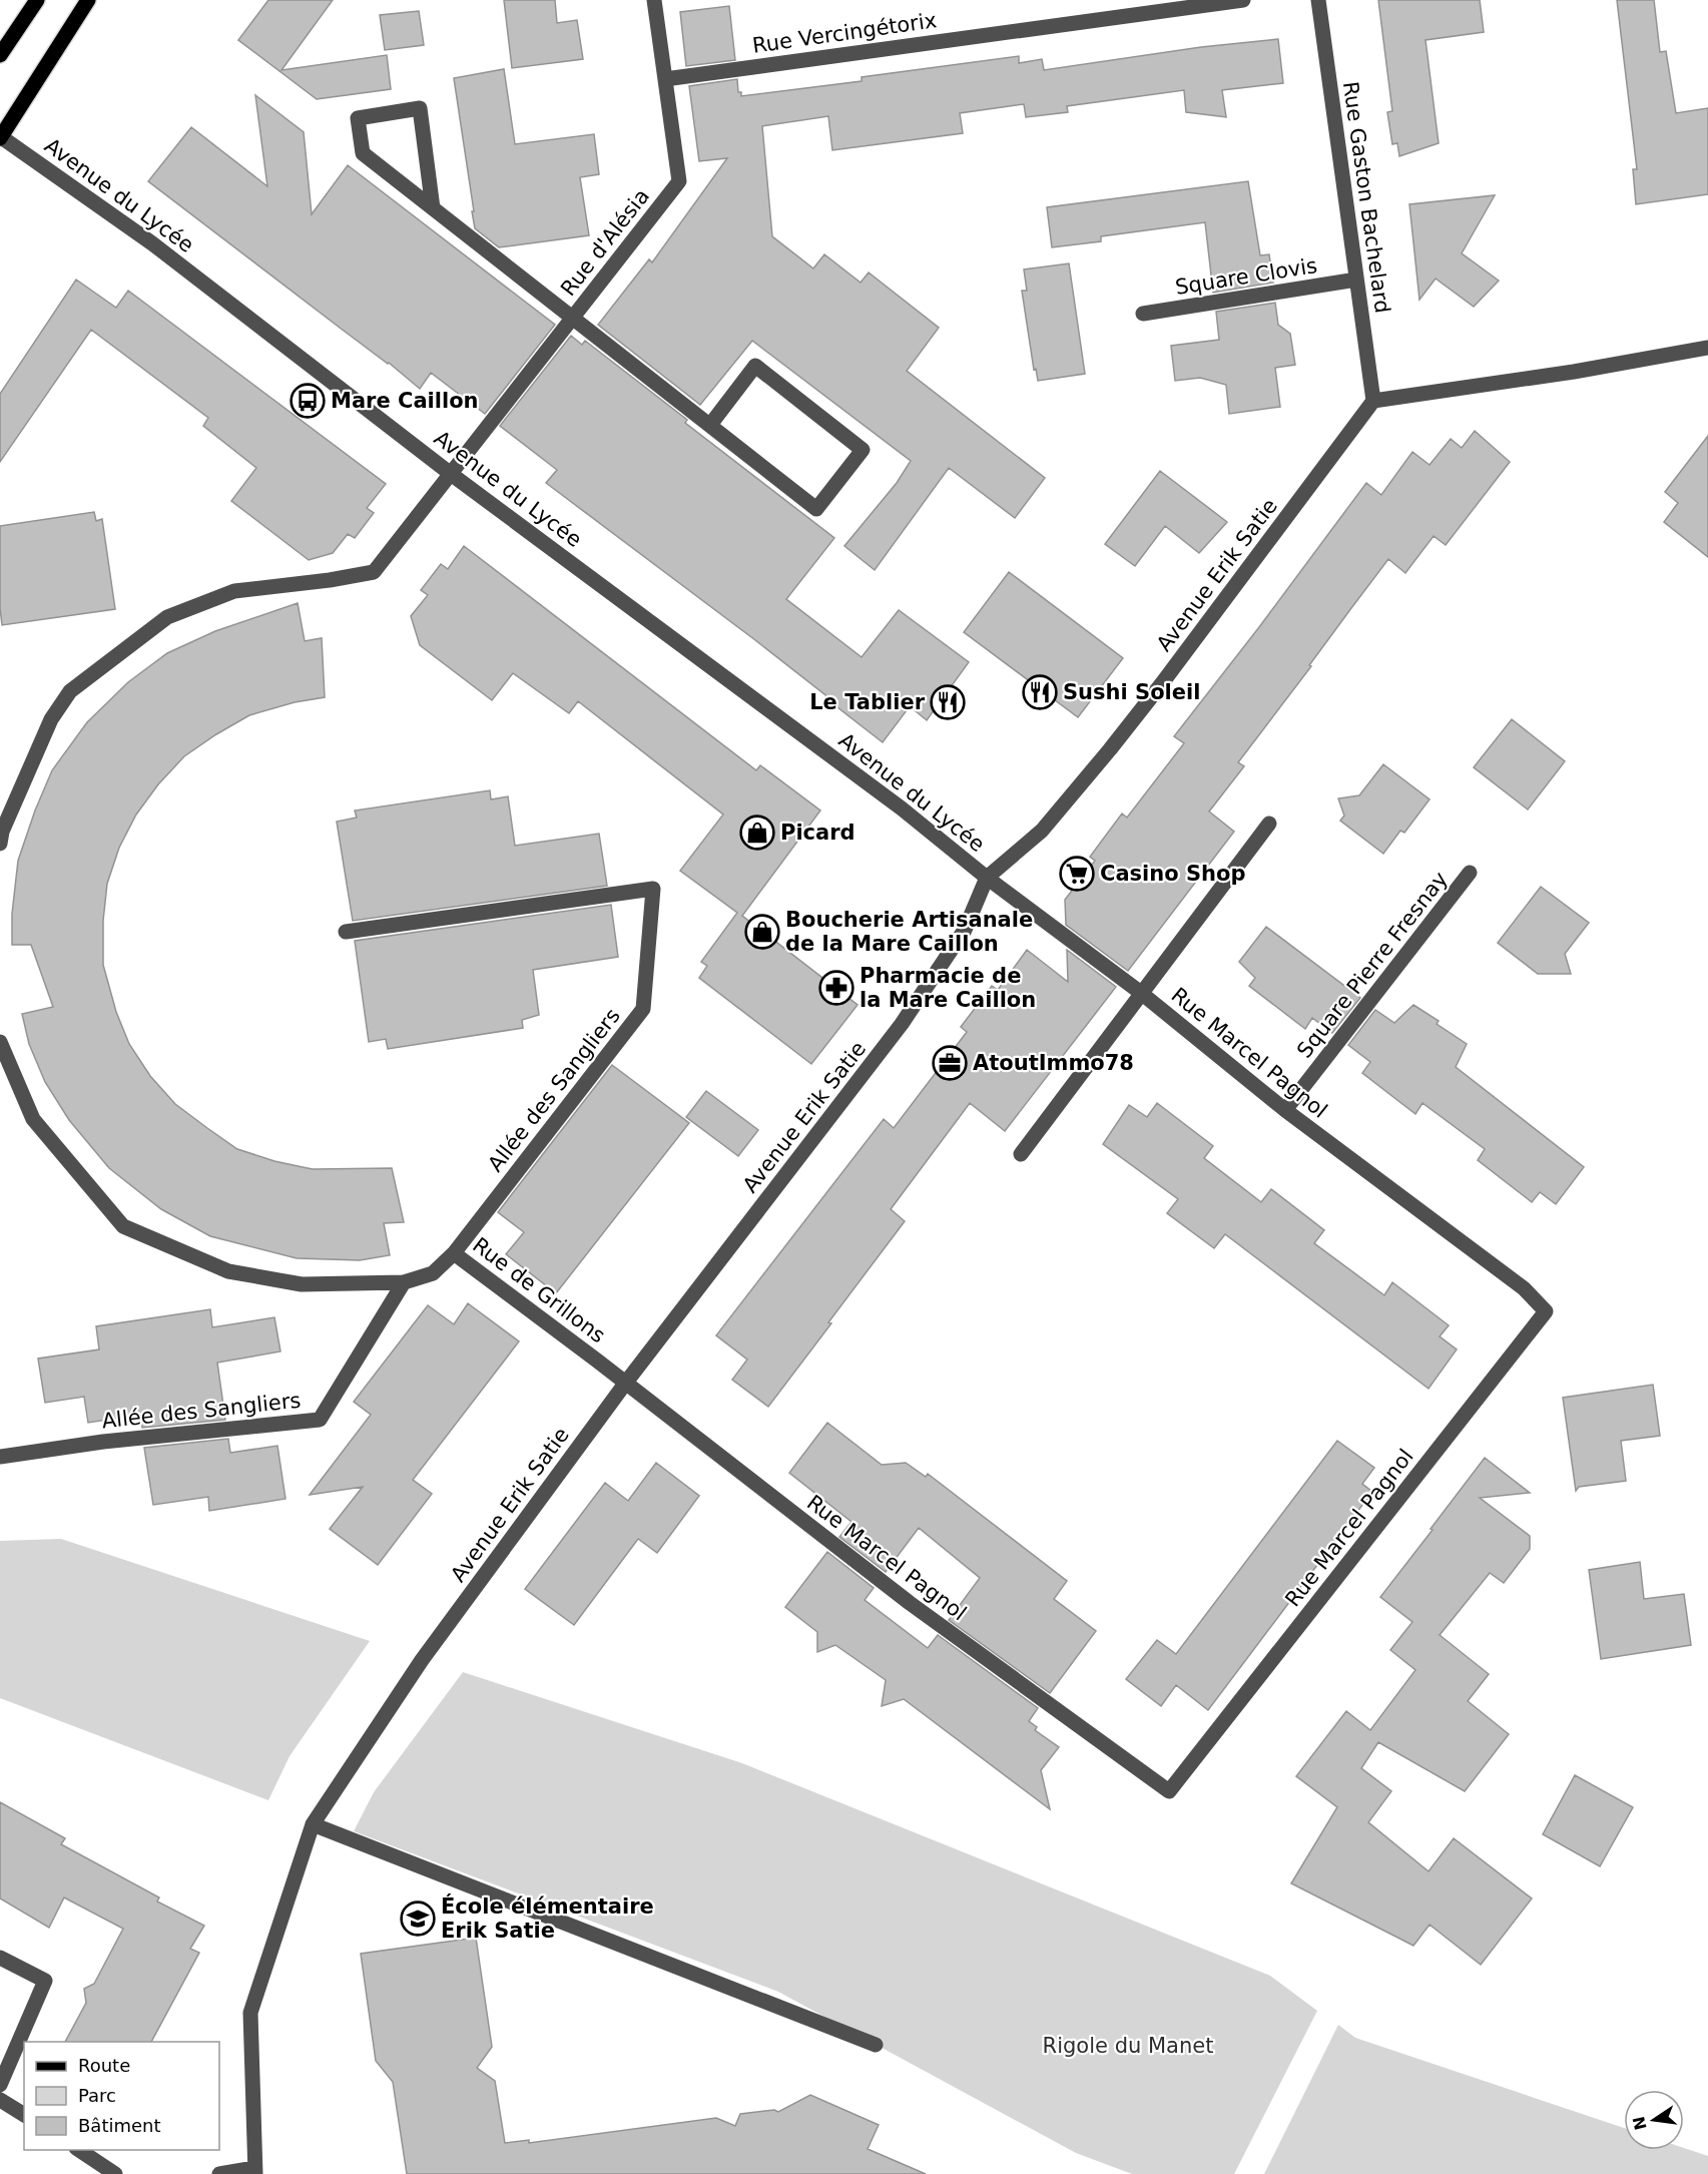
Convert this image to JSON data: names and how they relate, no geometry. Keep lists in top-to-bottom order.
{
  "streets": {
    "street": [
      "Rue Vercingétorix",
      "Avenue du Lycée",
      "Rue Gaston Bachelard",
      "Rue d'Alésia",
      "Square Clovis",
      "Avenue Erik Satie",
      "Square Pierre Fresnay",
      "Rue Marcel Pagnol",
      "Allée des Sangliers",
      "Rue de Grillons"
    ]
  },
  "crossings": [
    ["Rue Vercingétorix", "Rue d'Alésia"],
    ["Avenue du Lycée", "Rue d'Alésia"],
    ["Avenue du Lycée", "Avenue Erik Satie"],
    ["Avenue du Lycée", "Rue Marcel Pagnol"],
    ["Rue Gaston Bachelard", "Square Clovis"],
    ["Rue Gaston Bachelard", "Avenue Erik Satie"],
    ["Avenue Erik Satie", "Rue Marcel Pagnol"],
    ["Avenue Erik Satie", "Rue de Grillons"],
    ["Square Pierre Fresnay", "Rue Marcel Pagnol"],
    ["Rue Marcel Pagnol", "Rue de Grillons"],
    ["Allée des Sangliers", "Rue de Grillons"]
  ],
  "parks": ["Rigole du Manet"],
  "places": {
    "bus stop": ["Mare Caillon"],
    "restaurant": ["Sushi Soleil", "Le Tablier"],
    "shop": ["Picard", "Boucherie Artisanale de la Mare Caillon"],
    "supermarket": ["Casino Shop"],
    "pharmacy": ["Pharmacie de la Mare Caillon"],
    "office": ["AtoutImmo78"],
    "school or university": ["École élémentaire Erik Satie"]
  },
  "legend": ["Route", "Parc", "Bâtiment"],
  "north": "left"
}
